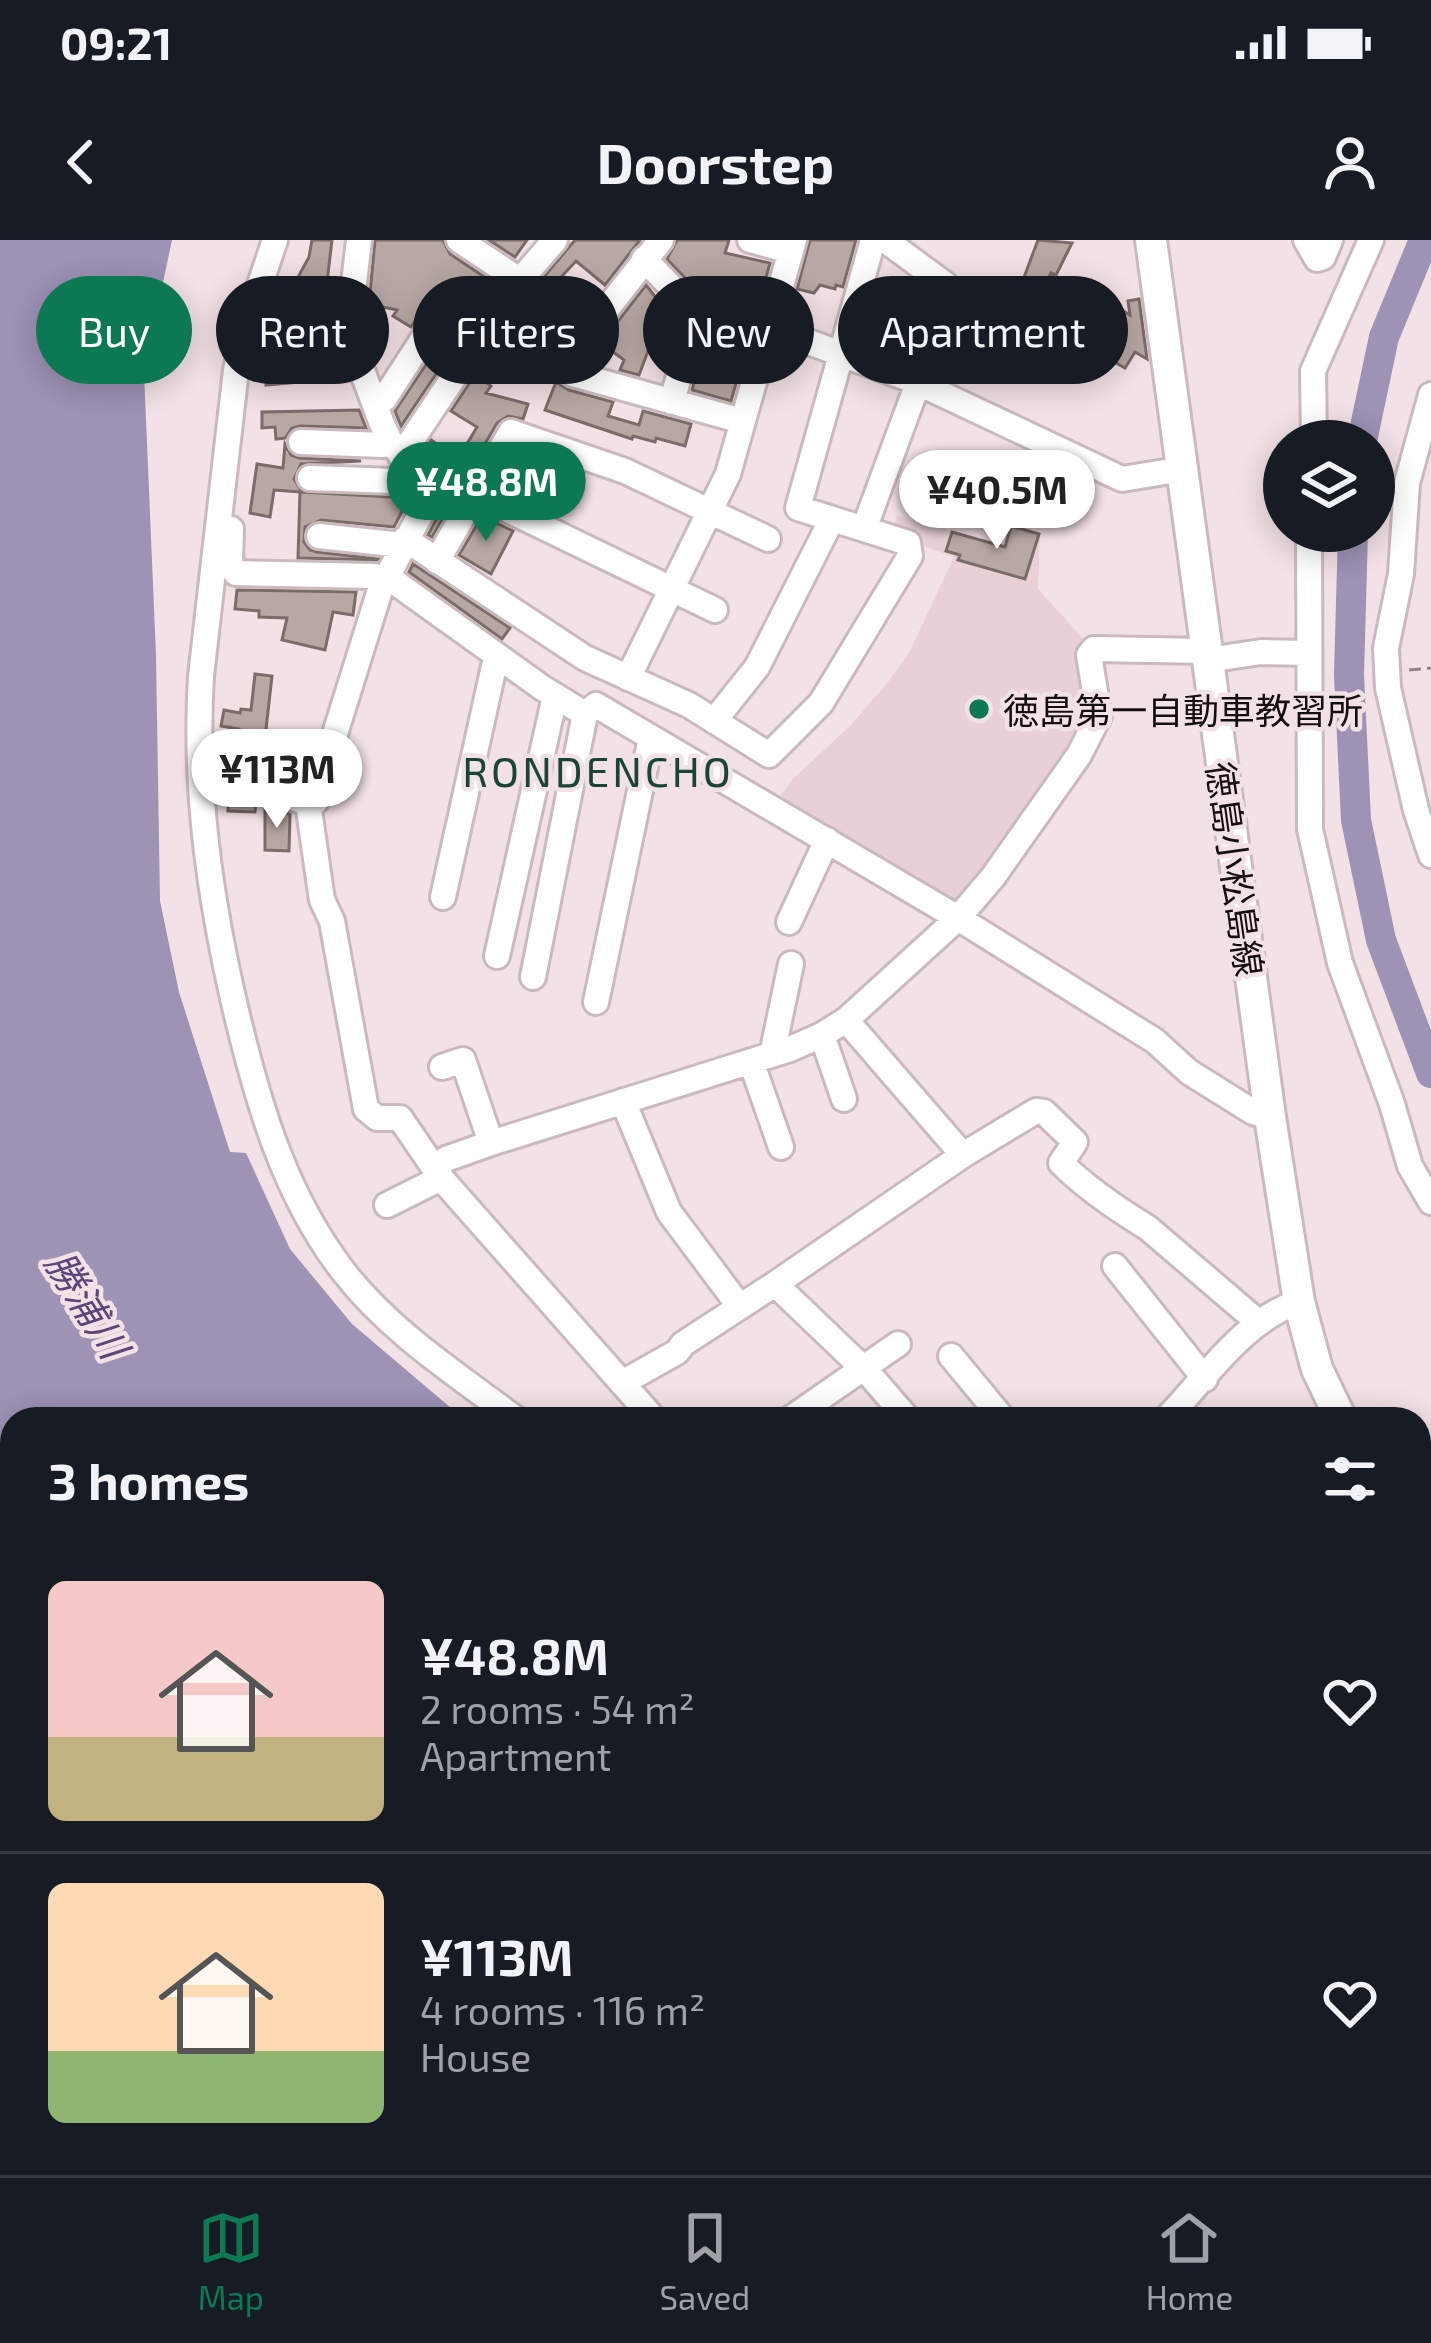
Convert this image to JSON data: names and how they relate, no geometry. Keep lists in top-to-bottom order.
{
  "streets": {
    "main road": ["徳島小松島線"]
  },
  "districts": ["RONDENCHO"],
  "water": ["勝浦川"],
  "places": ["徳島第一自動車教習所"],
  "page": {
    "status": "09:21",
    "header": "Doorstep",
    "chip": [
      "Buy",
      "Rent",
      "Filters",
      "New",
      "Apartment"
    ],
    "price": ["¥48.8M", "¥40.5M", "¥113M"],
    "heading": "3 homes",
    "list": [
      {
        "name": "¥48.8M",
        "note": "2 rooms · 54 m² · Apartment"
      },
      {
        "name": "¥113M",
        "note": "4 rooms · 116 m² · House"
      }
    ],
    "tabs": ["Map", "Saved", "Home"]
  }
}
